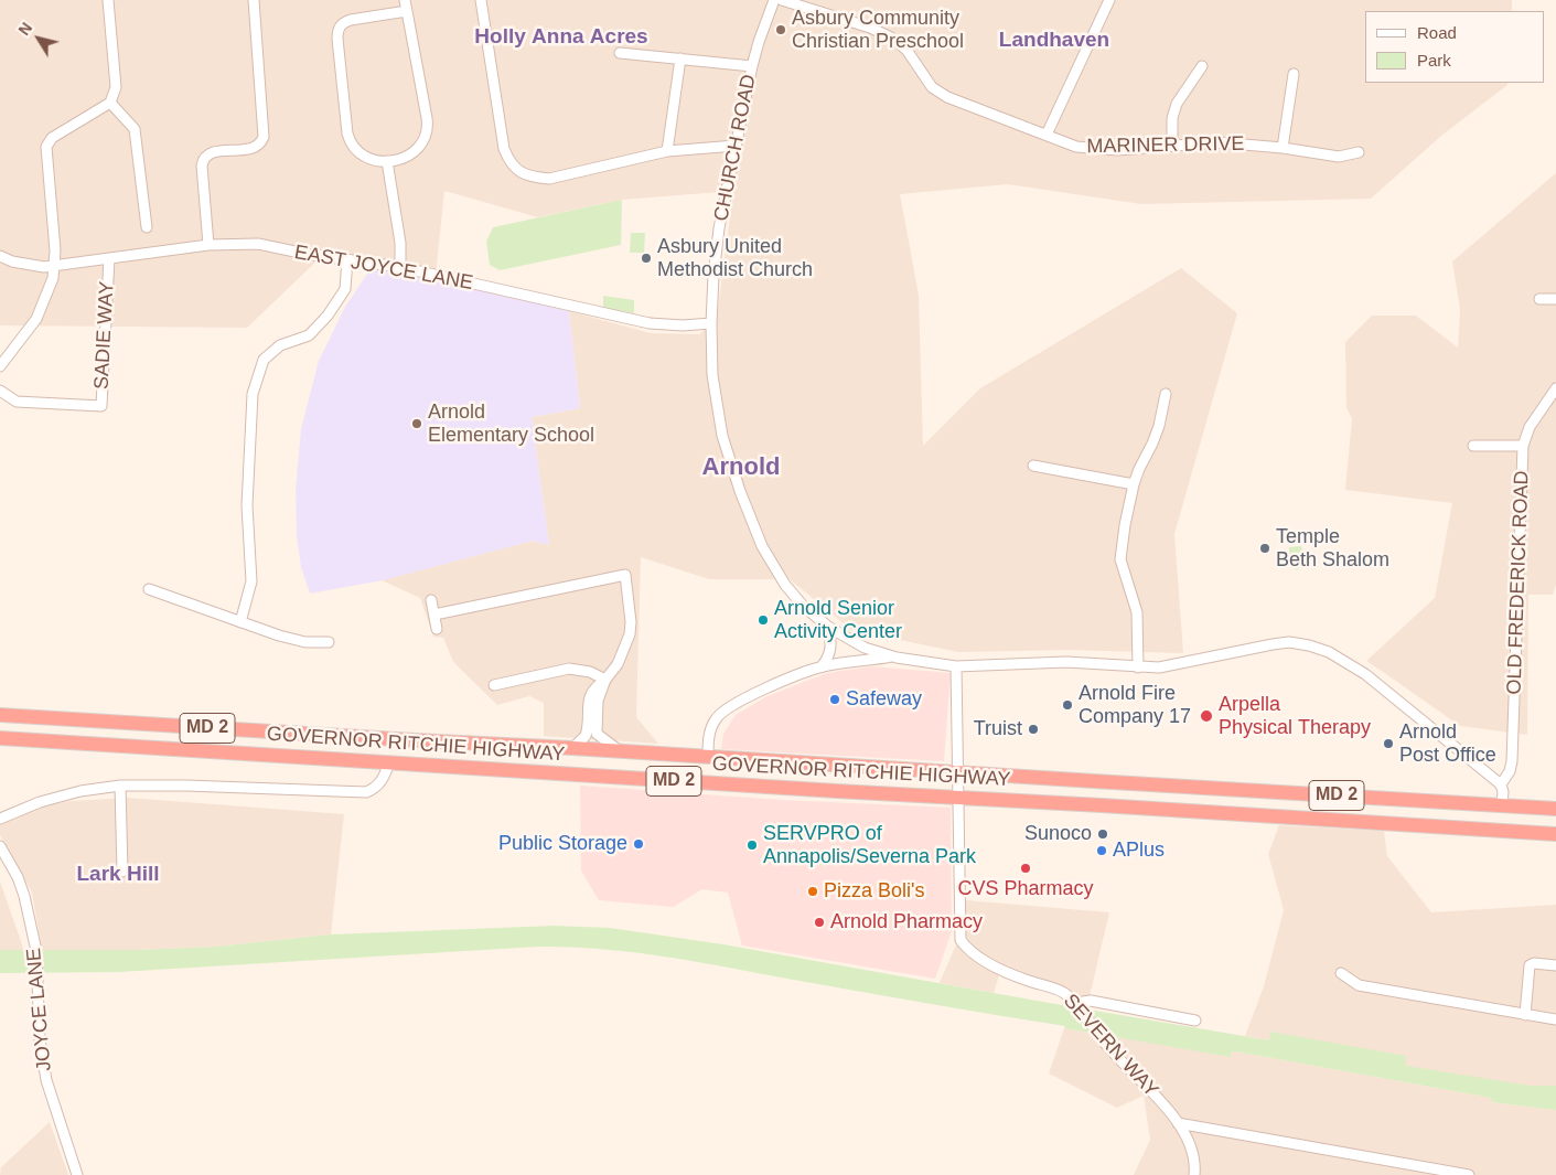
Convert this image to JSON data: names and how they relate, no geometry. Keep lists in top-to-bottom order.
{
  "streets": {
    "highway": ["MD 2", "GOVERNOR RITCHIE HIGHWAY"],
    "street": [
      "MARINER DRIVE",
      "CHURCH ROAD",
      "EAST JOYCE LANE",
      "SADIE WAY",
      "OLD FREDERICK ROAD",
      "JOYCE LANE",
      "SEVERN WAY"
    ]
  },
  "crossings": [
    ["CHURCH ROAD", "EAST JOYCE LANE"],
    ["EAST JOYCE LANE", "SADIE WAY"],
    ["GOVERNOR RITCHIE HIGHWAY", "SEVERN WAY"]
  ],
  "districts": [
    "Holly Anna Acres",
    "Landhaven",
    "Arnold",
    "Lark Hill"
  ],
  "places": [
    "Asbury Community Christian Preschool",
    "Asbury United Methodist Church",
    "Arnold Elementary School",
    "Temple Beth Shalom",
    "Arnold Senior Activity Center",
    "Safeway",
    "Arnold Fire Company 17",
    "Arpella Physical Therapy",
    "Truist",
    "Arnold Post Office",
    "Sunoco",
    "Public Storage",
    "SERVPRO of Annapolis/Severna Park",
    "APlus",
    "CVS Pharmacy",
    "Pizza Boli's",
    "Arnold Pharmacy"
  ],
  "legend": ["Road", "Park"],
  "north": "top left"
}
